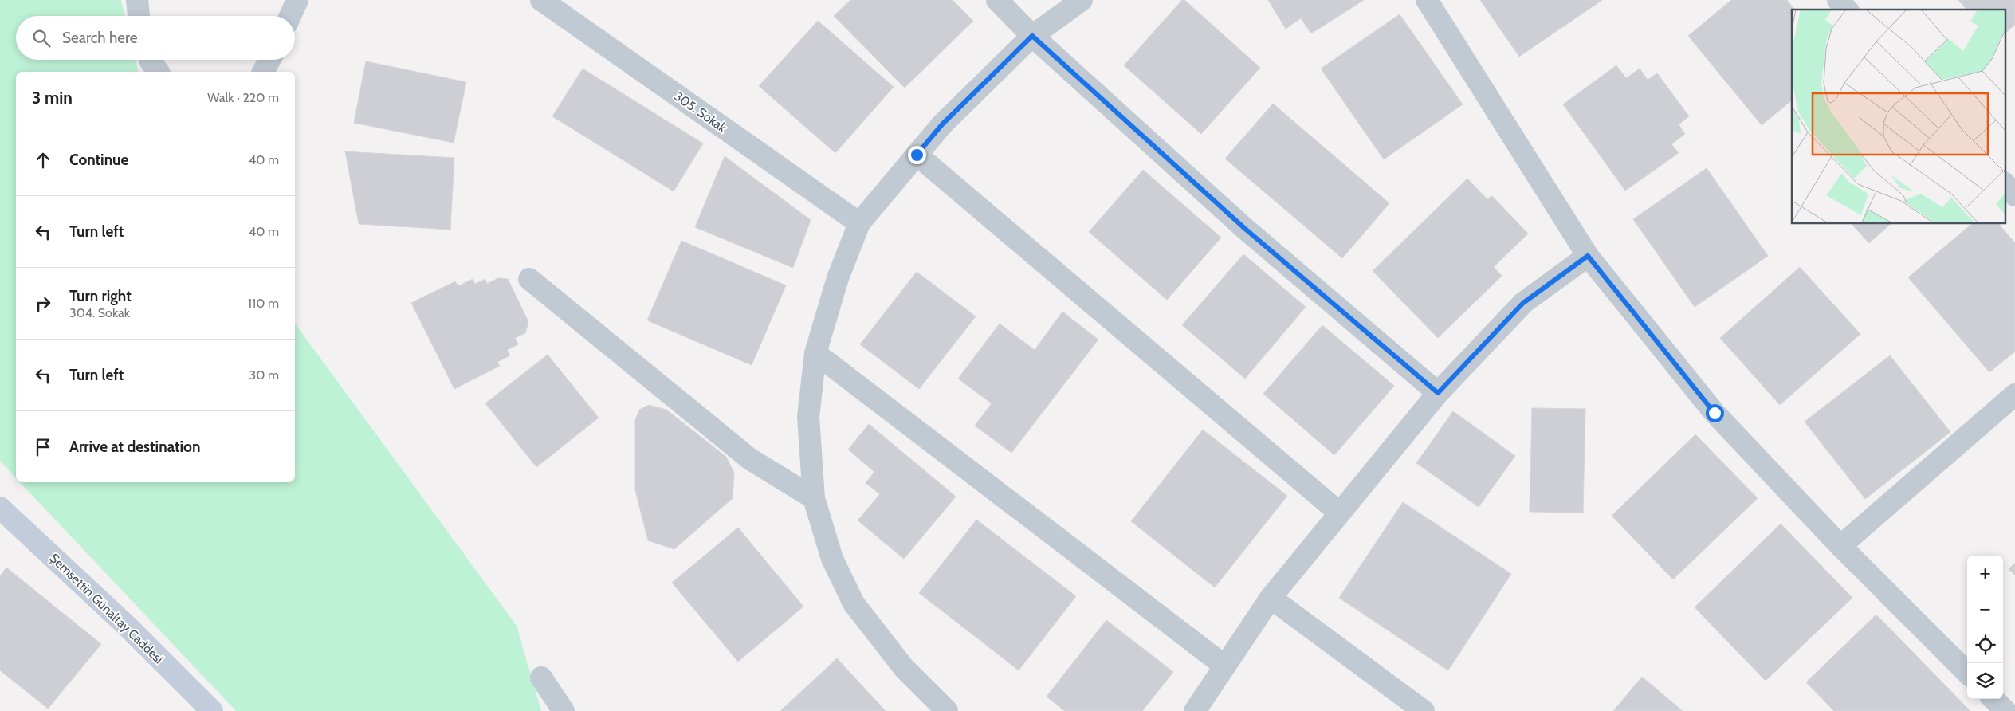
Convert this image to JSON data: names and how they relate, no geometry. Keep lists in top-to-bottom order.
{
  "streets": {
    "main road": ["Şemsettin Günaltay Caddesi"],
    "street": ["305. Sokak"]
  },
  "page": {
    "search": "Search here",
    "heading": ["3 min", "Walk · 220 m"],
    "list": [
      ["Continue", "40 m"],
      ["Turn left", "40 m"],
      ["Turn right", "304. Sokak", "110 m"],
      ["Turn left", "30 m"],
      "Arrive at destination"
    ],
    "map_buttons": ["+", "−"]
  }
}
